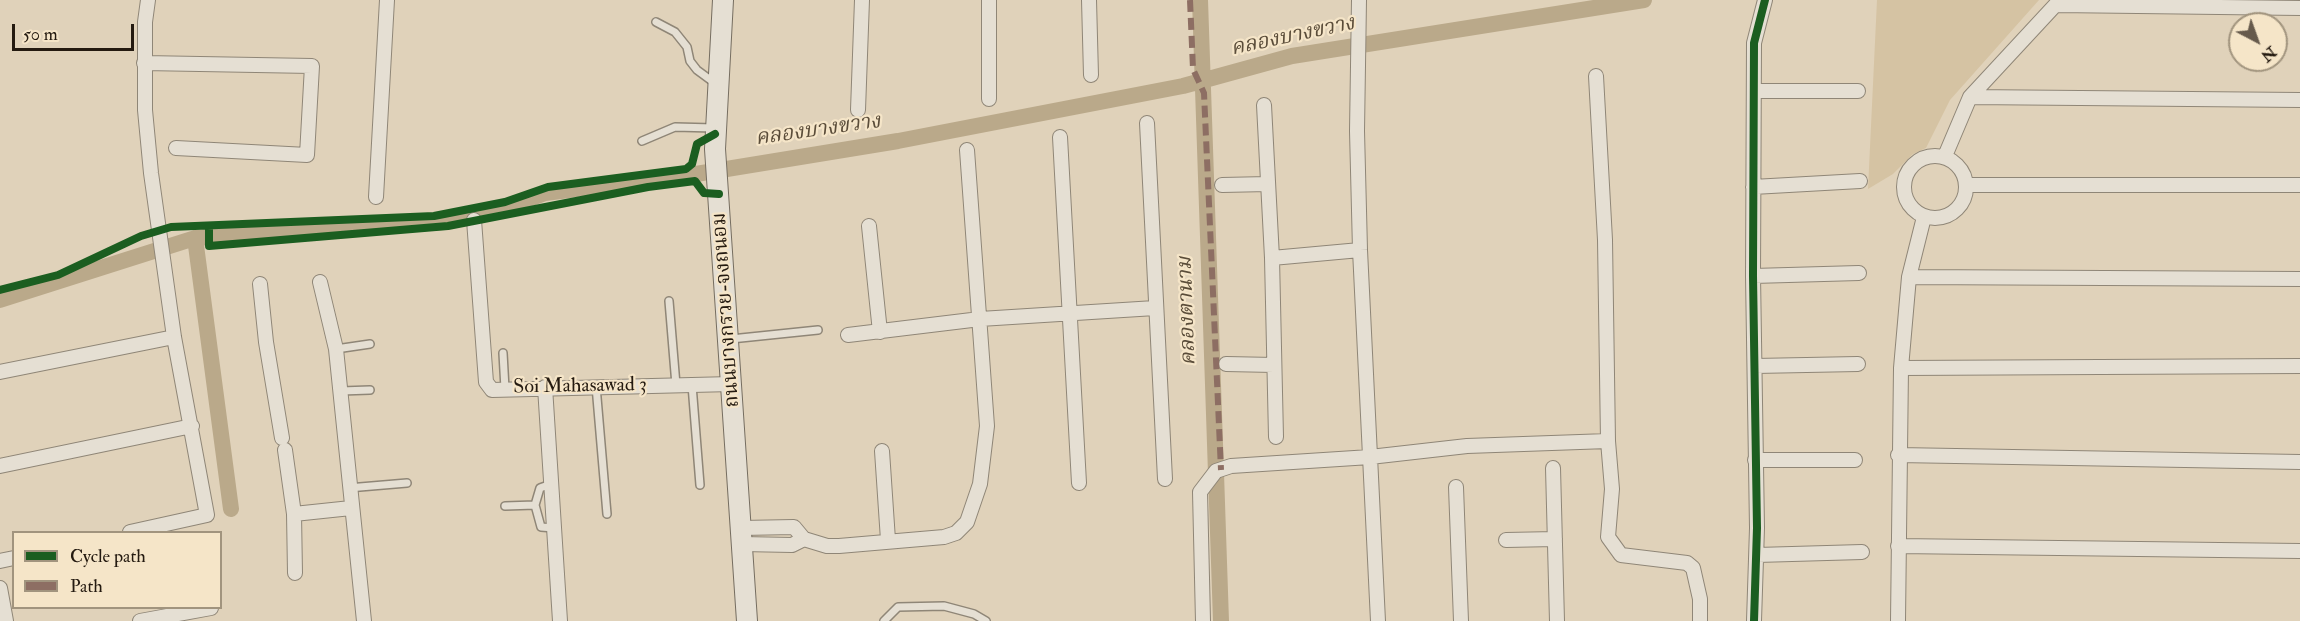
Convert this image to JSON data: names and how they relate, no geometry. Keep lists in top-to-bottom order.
{
  "streets": {
    "street": ["ถนนบางกรวย-จงถนอม", "Soi Mahasawad 3"]
  },
  "crossings": [
    ["ถนนบางกรวย-จงถนอม", "Soi Mahasawad 3"]
  ],
  "water": ["คลองบางขวาง", "คลองตานาม"],
  "legend": ["Cycle path", "Path"],
  "scale_bar": "50 m",
  "north": "bottom right"
}
